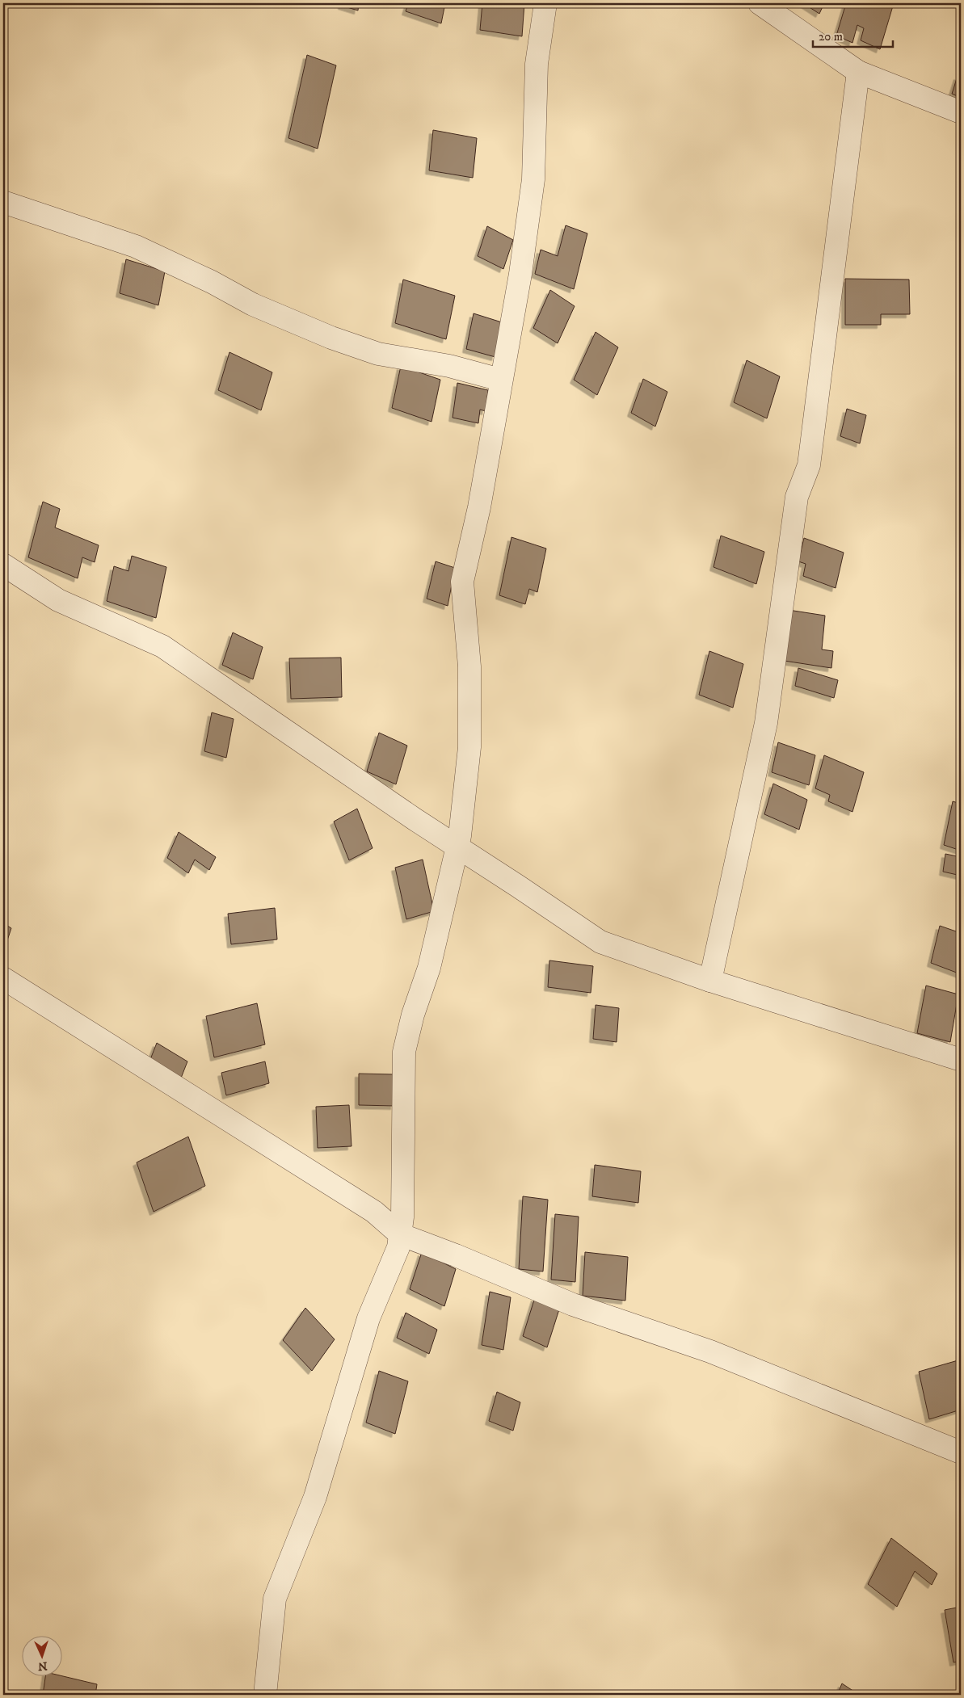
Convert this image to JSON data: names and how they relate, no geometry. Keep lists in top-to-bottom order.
{
  "scale_bar": "20 m",
  "north": "bottom"
}
